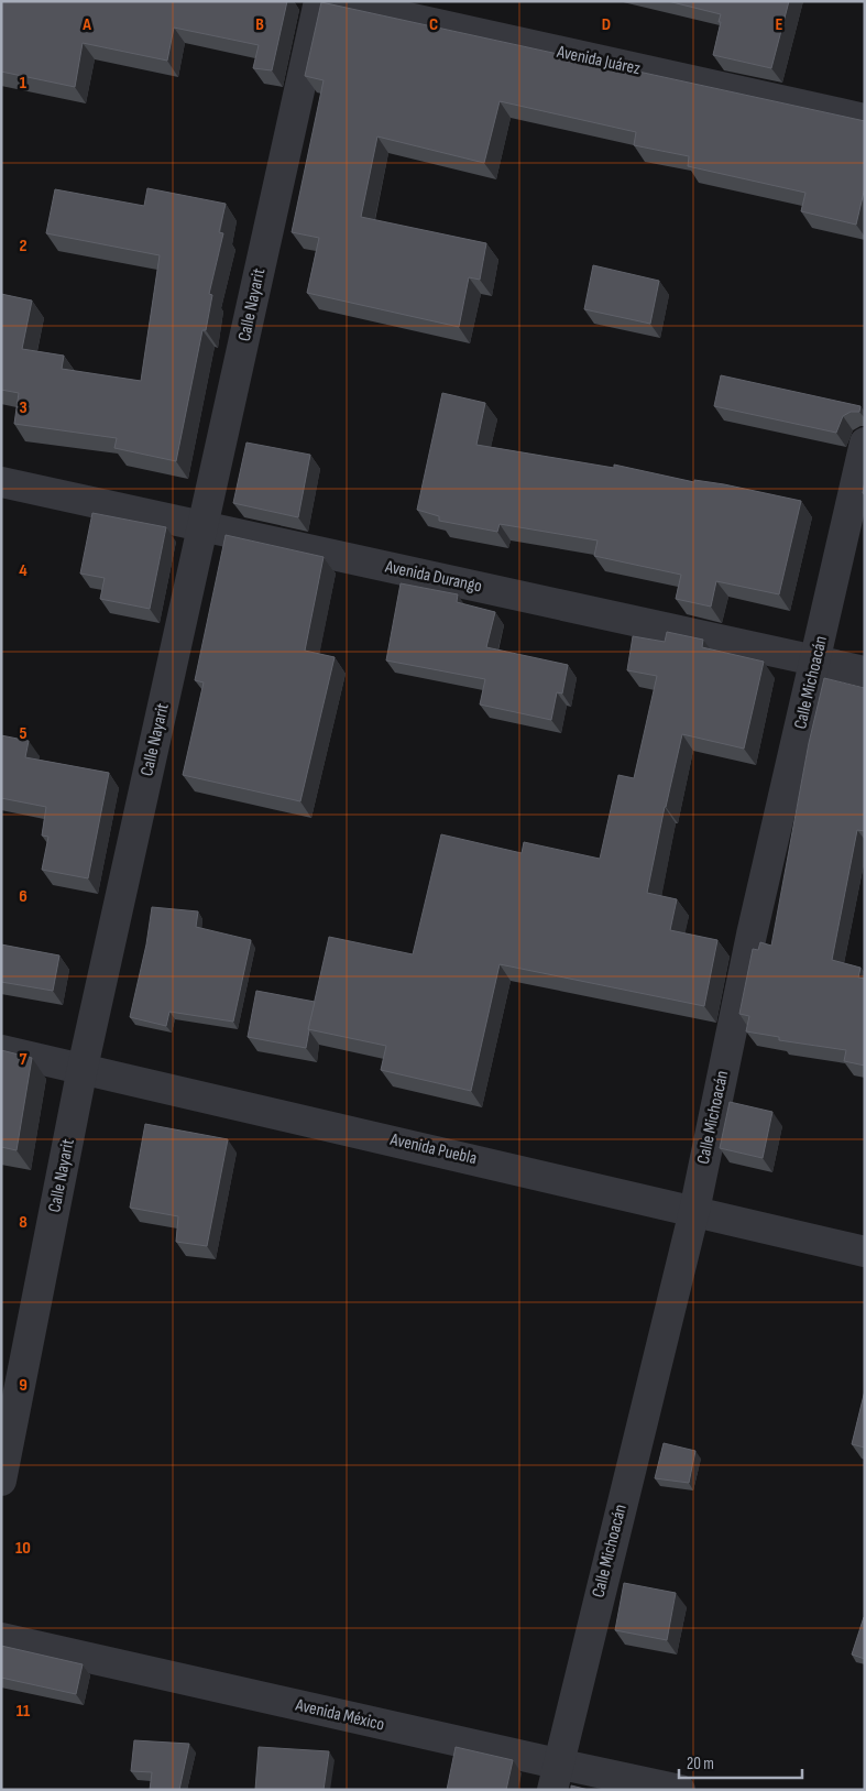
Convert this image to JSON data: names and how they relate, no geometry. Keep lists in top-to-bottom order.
{
  "streets": {
    "street": [
      "Avenida Juárez",
      "Calle Nayarit",
      "Avenida Durango",
      "Calle Michoacán",
      "Avenida Puebla",
      "Avenida México"
    ]
  },
  "crossings": [
    ["Calle Nayarit", "Avenida Durango"],
    ["Calle Nayarit", "Avenida Puebla"],
    ["Avenida Durango", "Calle Michoacán"],
    ["Calle Michoacán", "Avenida Puebla"],
    ["Calle Michoacán", "Avenida México"]
  ],
  "scale_bar": "20 m",
  "grid": {
    "columns": [
      "A",
      "B",
      "C",
      "D",
      "E"
    ],
    "rows": [
      "1",
      "2",
      "3",
      "4",
      "5",
      "6",
      "7",
      "8",
      "9",
      "10",
      "11"
    ]
  }
}
